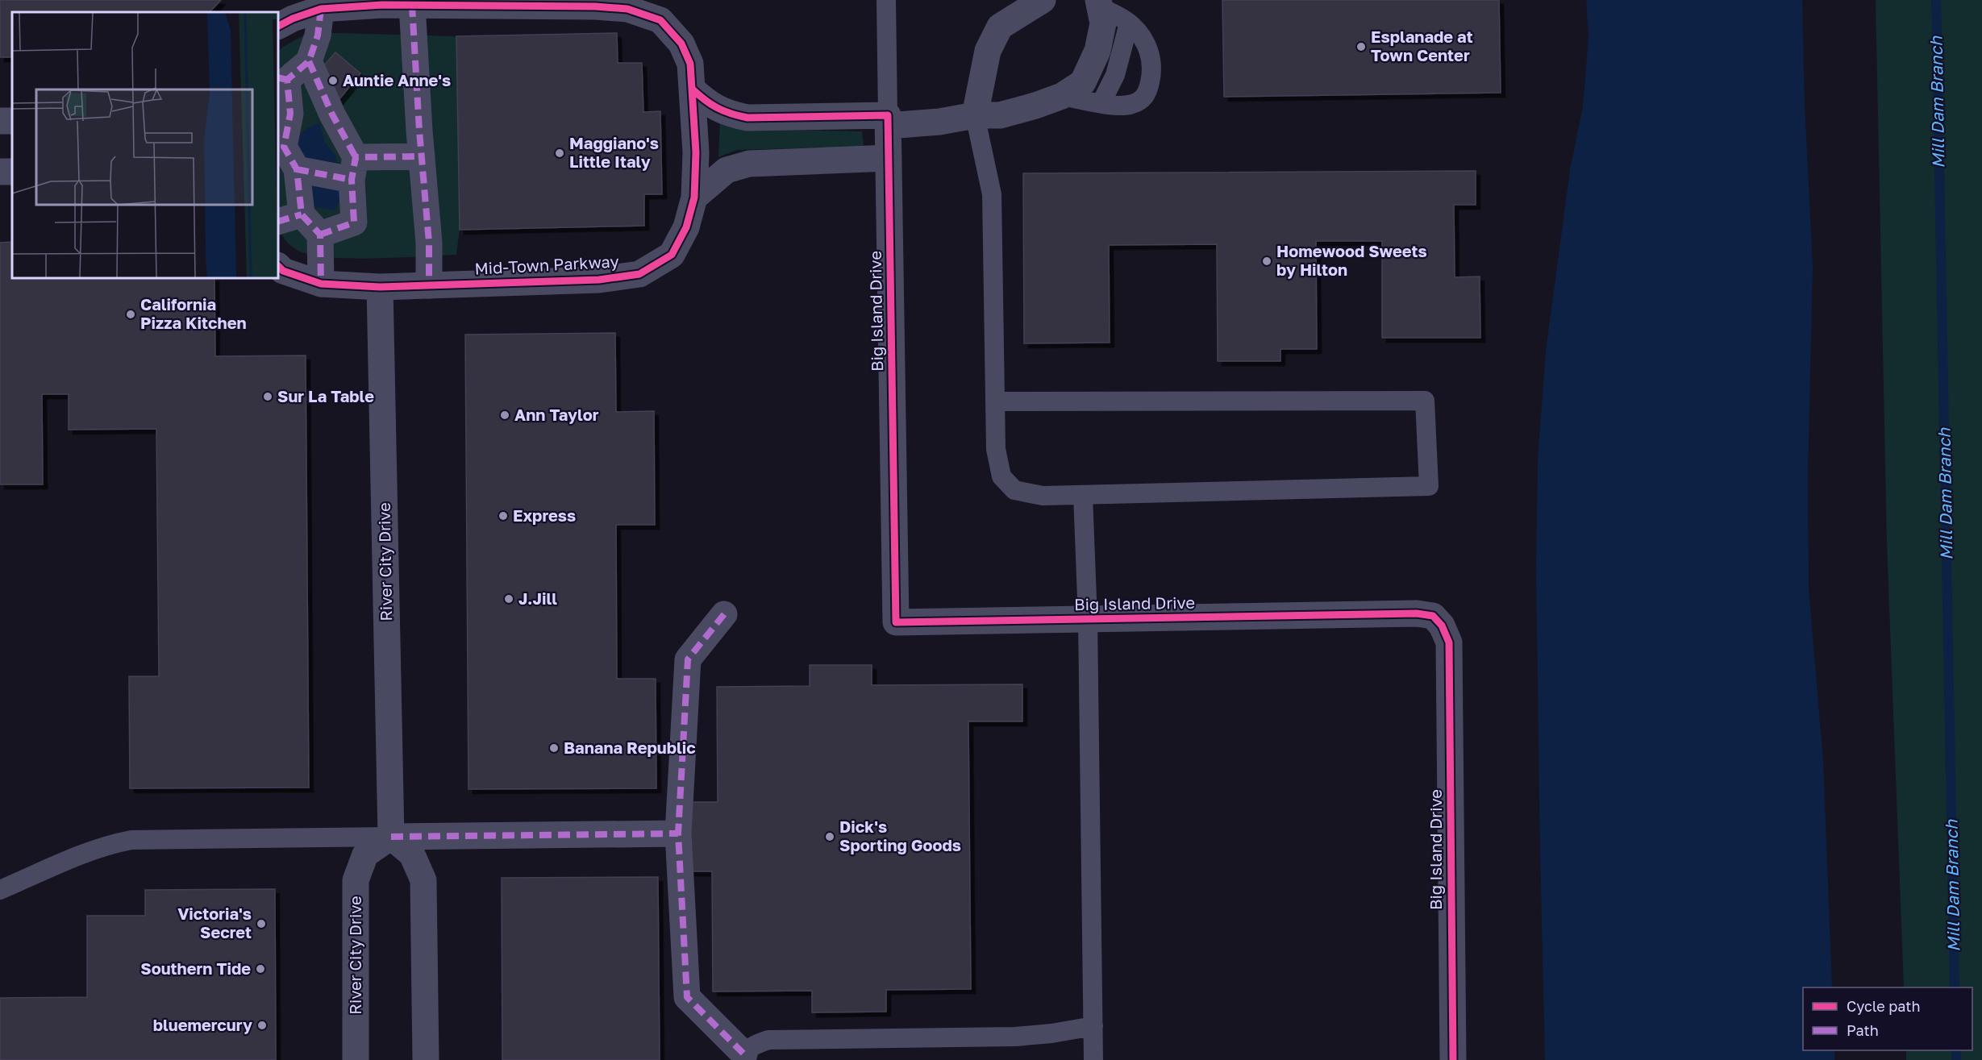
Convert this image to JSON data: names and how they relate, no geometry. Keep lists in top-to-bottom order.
{
  "streets": {
    "street": ["Mid-Town Parkway", "Big Island Drive", "River City Drive"]
  },
  "crossings": [
    ["Mid-Town Parkway", "River City Drive"]
  ],
  "water": ["Mill Dam Branch"],
  "places": [
    "Esplanade at Town Center",
    "Auntie Anne's",
    "Maggiano's Little Italy",
    "Homewood Sweets by Hilton",
    "California Pizza Kitchen",
    "Sur La Table",
    "Ann Taylor",
    "Express",
    "J.Jill",
    "Banana Republic",
    "Dick's Sporting Goods",
    "Victoria's Secret",
    "Southern Tide",
    "bluemercury"
  ],
  "legend": ["Cycle path", "Path"]
}
